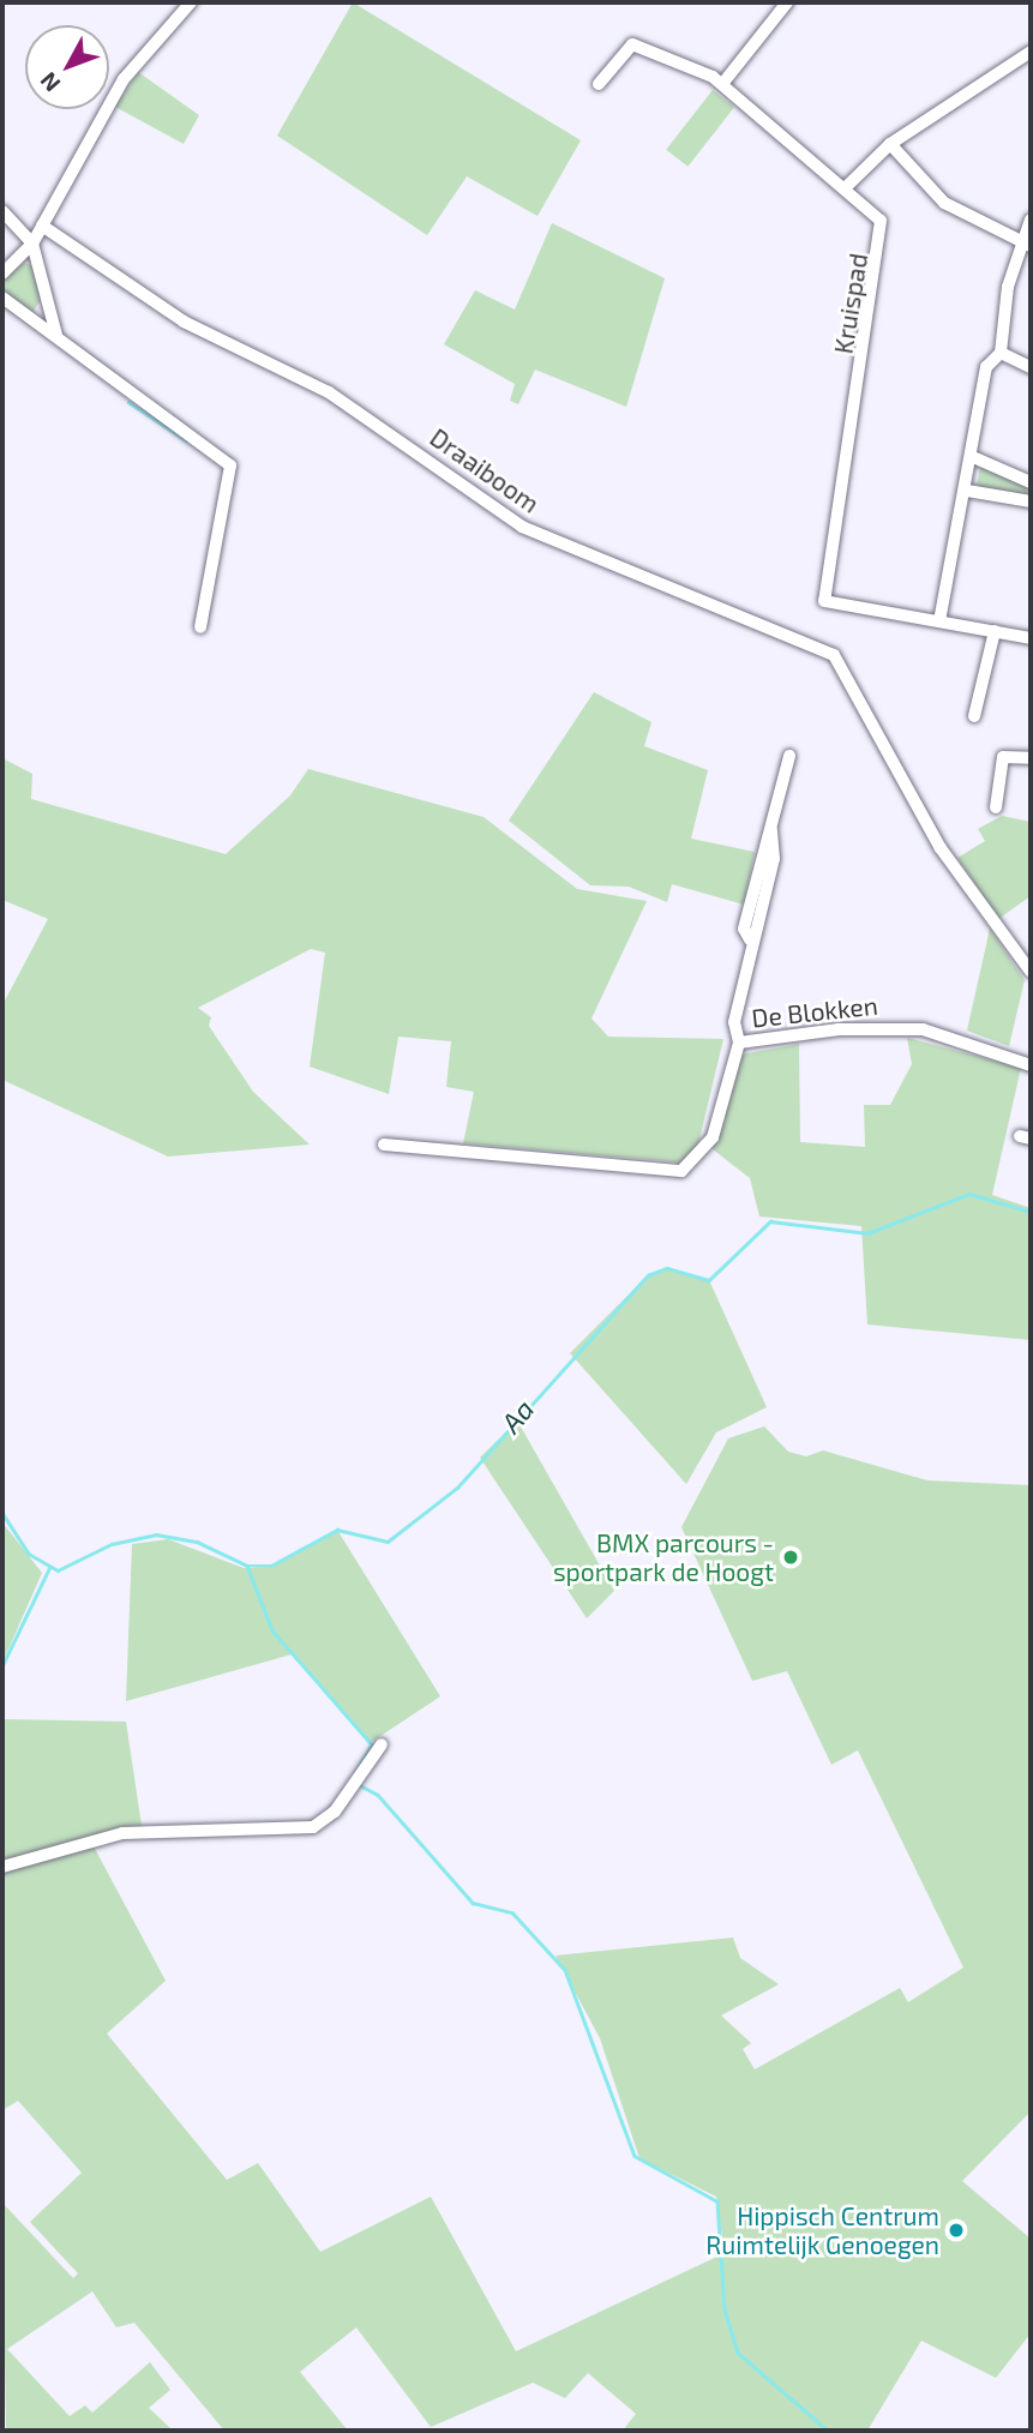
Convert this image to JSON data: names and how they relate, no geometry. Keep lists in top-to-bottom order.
{
  "streets": {
    "street": ["Kruispad", "Draaiboom", "De Blokken"]
  },
  "water": ["Aa"],
  "places": ["BMX parcours - sportpark de Hoogt", "Hippisch Centrum Ruimtelijk Genoegen"],
  "north": "bottom left"
}
